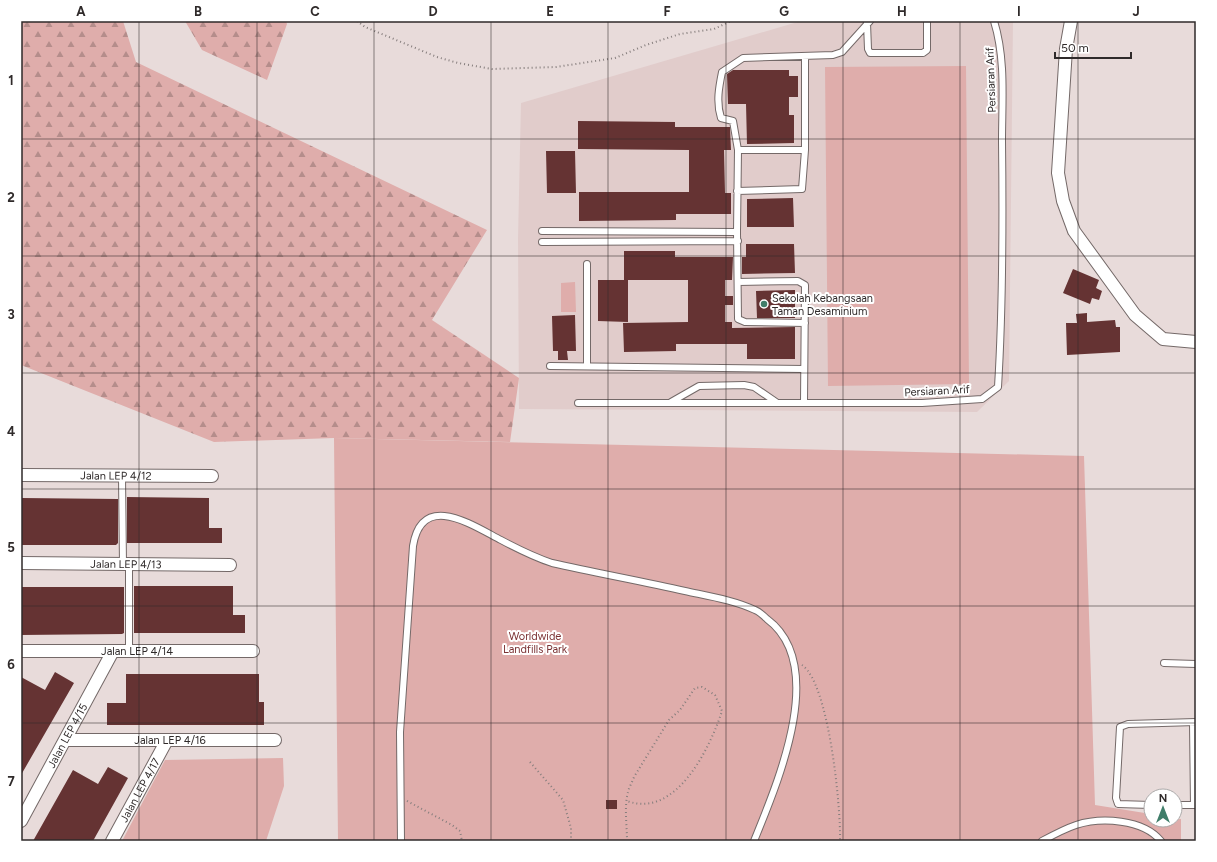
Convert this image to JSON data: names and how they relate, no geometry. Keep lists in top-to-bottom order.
{
  "streets": {
    "street": [
      "Jalan LEP 4/12",
      "Jalan LEP 4/13",
      "Jalan LEP 4/14",
      "Jalan LEP 4/15",
      "Jalan LEP 4/16",
      "Jalan LEP 4/17"
    ],
    "lane": ["Persiaran Arif"]
  },
  "crossings": [
    ["Jalan LEP 4/14", "Jalan LEP 4/15"],
    ["Jalan LEP 4/15", "Jalan LEP 4/16"],
    ["Jalan LEP 4/16", "Jalan LEP 4/17"]
  ],
  "parks": ["Worldwide Landfills Park"],
  "places": ["Sekolah Kebangsaan Taman Desaminium"],
  "scale_bar": "50 m",
  "north": "top",
  "grid": {
    "columns": [
      "A",
      "B",
      "C",
      "D",
      "E",
      "F",
      "G",
      "H",
      "I",
      "J"
    ],
    "rows": [
      "1",
      "2",
      "3",
      "4",
      "5",
      "6",
      "7"
    ]
  }
}
